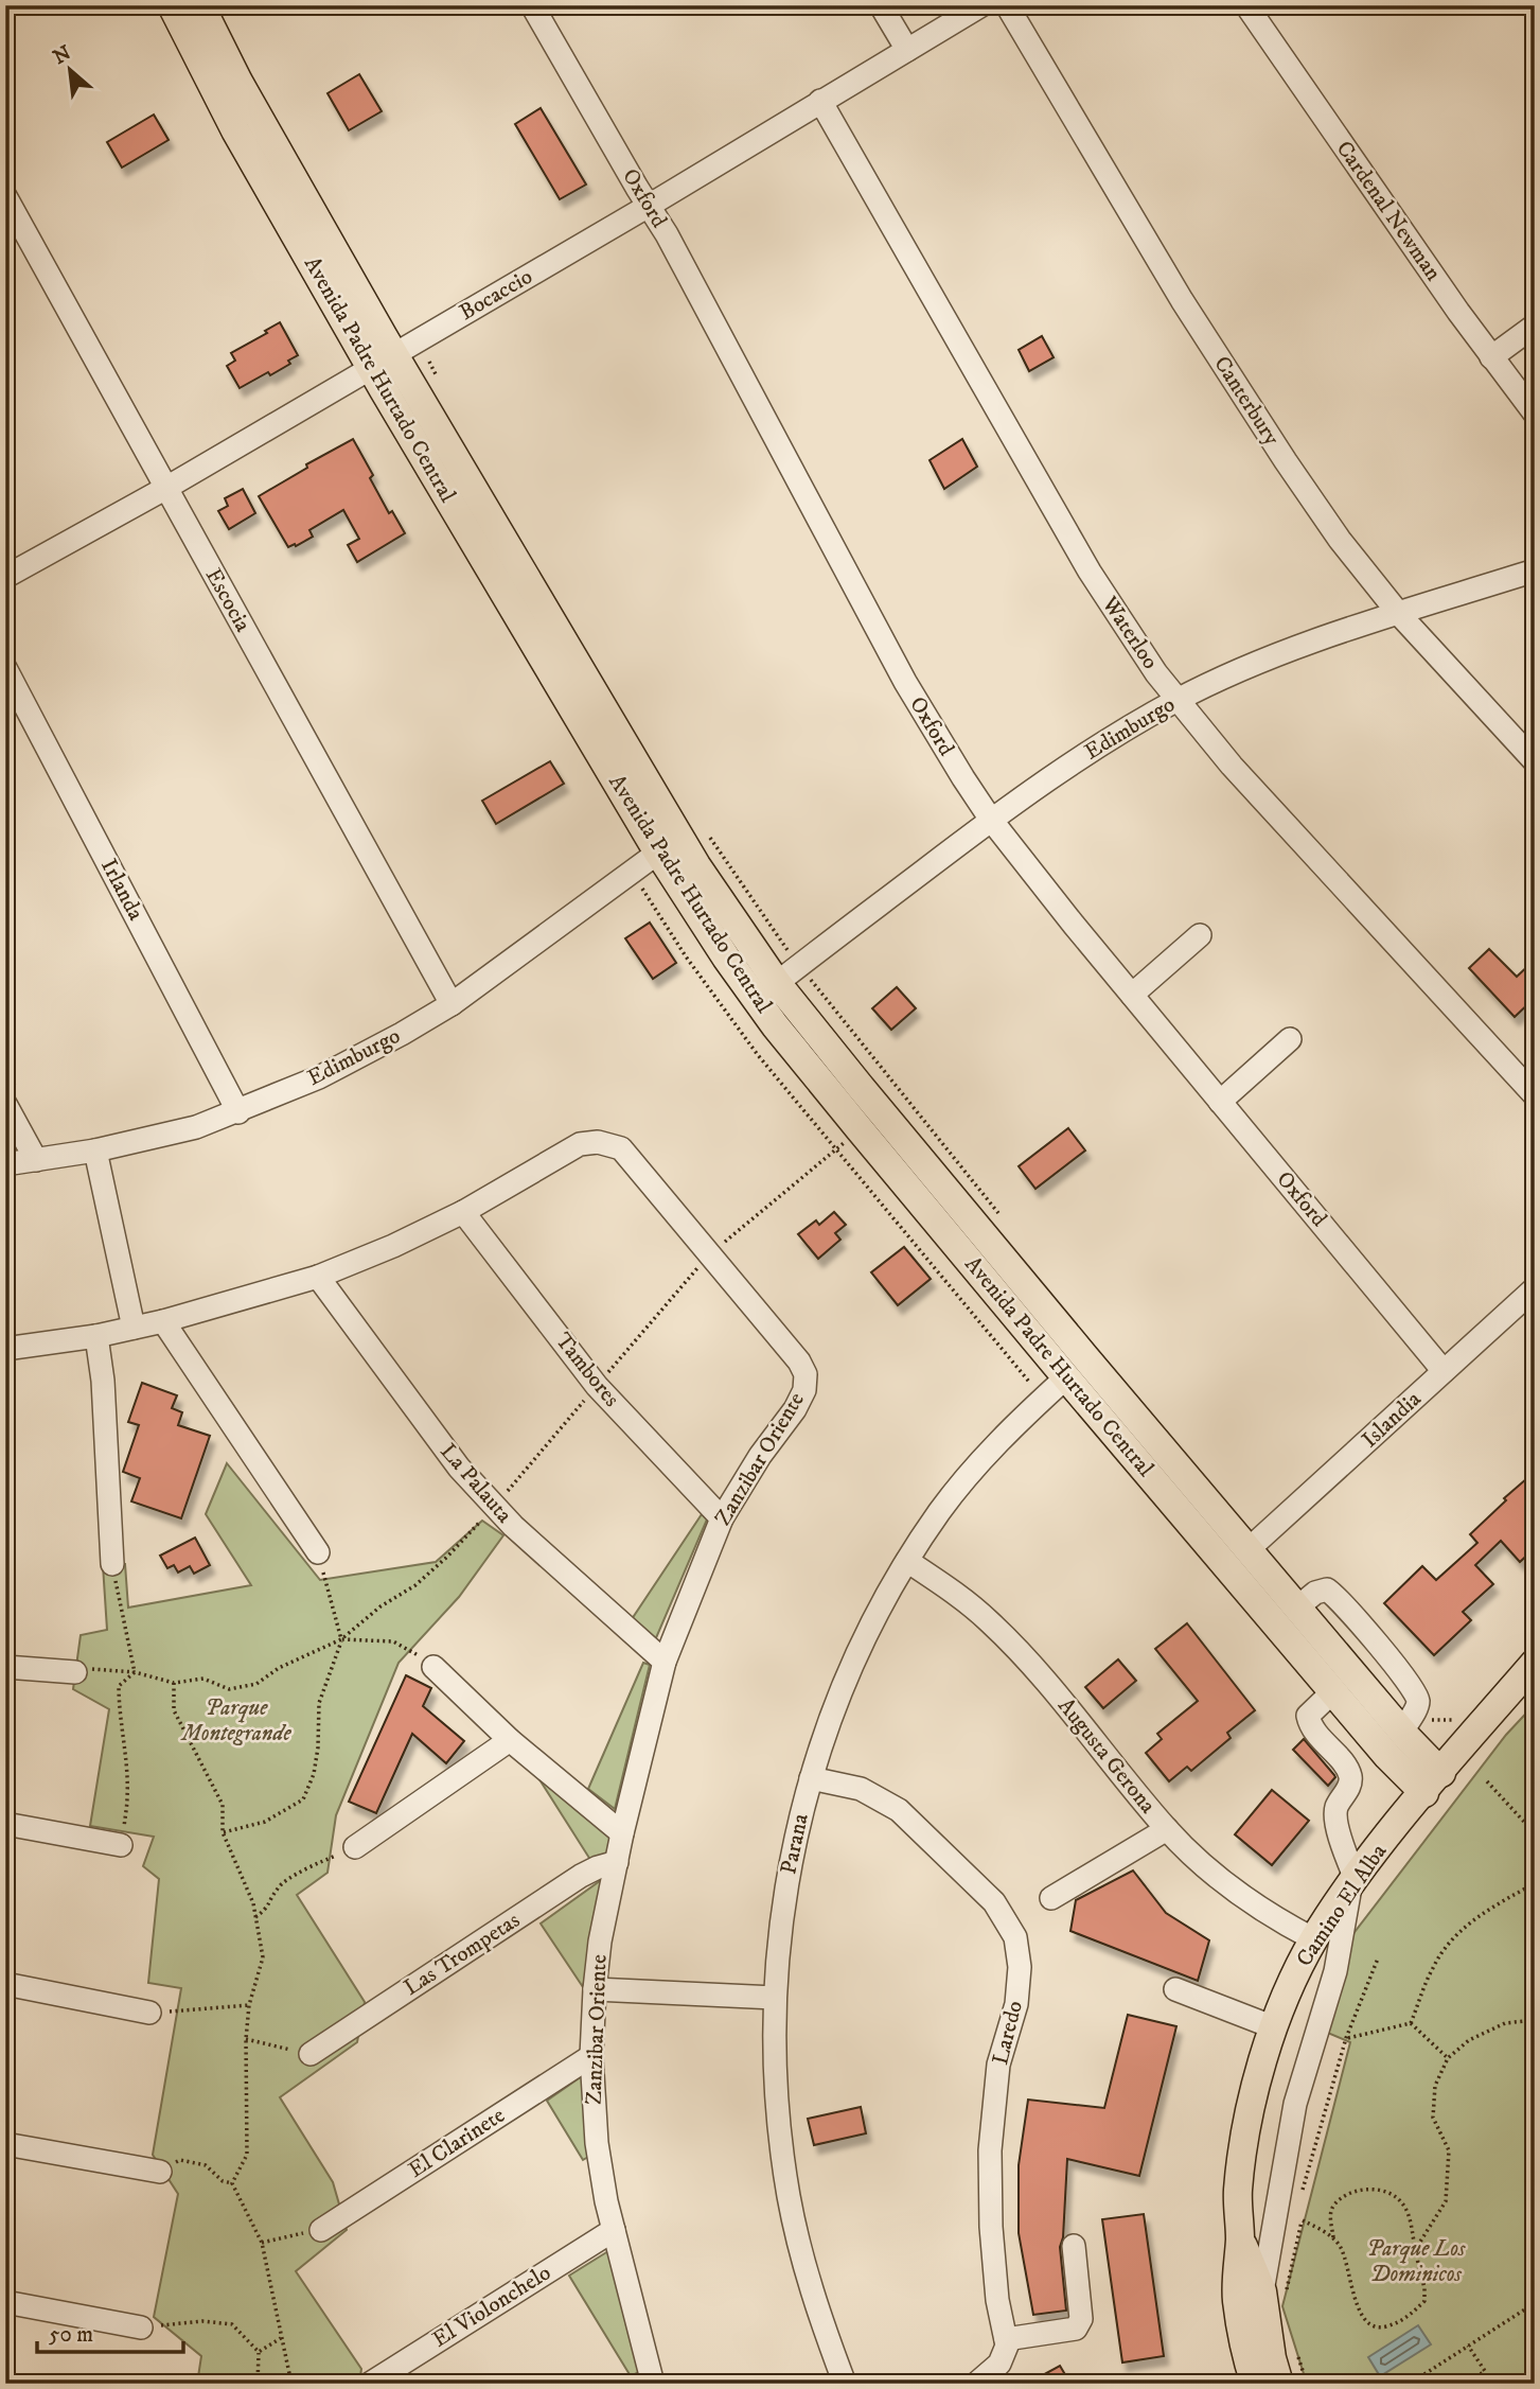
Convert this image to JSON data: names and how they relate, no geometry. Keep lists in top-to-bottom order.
{
  "streets": {
    "main road": ["Avenida Padre Hurtado Central", "Camino El Alba"],
    "street": [
      "Oxford",
      "Cardenal Newman",
      "Bocaccio",
      "Canterbury",
      "Escocia",
      "Waterloo",
      "Edimburgo",
      "Irlanda",
      "Tambores",
      "Islandia",
      "Zanzibar Oriente",
      "La Palauta",
      "Augusta Gerona",
      "Parana",
      "Las Trompetas",
      "Laredo",
      "El Clarinete",
      "El Violonchelo"
    ]
  },
  "crossings": [
    ["Oxford", "Bocaccio"],
    ["Oxford", "Edimburgo"],
    ["Oxford", "Islandia"],
    ["Bocaccio", "Avenida Padre Hurtado Central"],
    ["Bocaccio", "Escocia"],
    ["Bocaccio", "Waterloo"],
    ["Avenida Padre Hurtado Central", "Edimburgo"],
    ["Avenida Padre Hurtado Central", "Islandia"],
    ["Avenida Padre Hurtado Central", "Parana"],
    ["Avenida Padre Hurtado Central", "Camino El Alba"],
    ["Canterbury", "Edimburgo"],
    ["Escocia", "Edimburgo"],
    ["Waterloo", "Edimburgo"],
    ["Edimburgo", "Irlanda"],
    ["Tambores", "Zanzibar Oriente"],
    ["Zanzibar Oriente", "La Palauta"],
    ["Zanzibar Oriente", "Las Trompetas"],
    ["Zanzibar Oriente", "El Clarinete"],
    ["Zanzibar Oriente", "El Violonchelo"],
    ["Augusta Gerona", "Parana"],
    ["Augusta Gerona", "Camino El Alba"],
    ["Parana", "Laredo"]
  ],
  "parks": ["Parque Montegrande", "Parque Los Dominicos"],
  "scale_bar": "50 m",
  "north": "top left"
}
